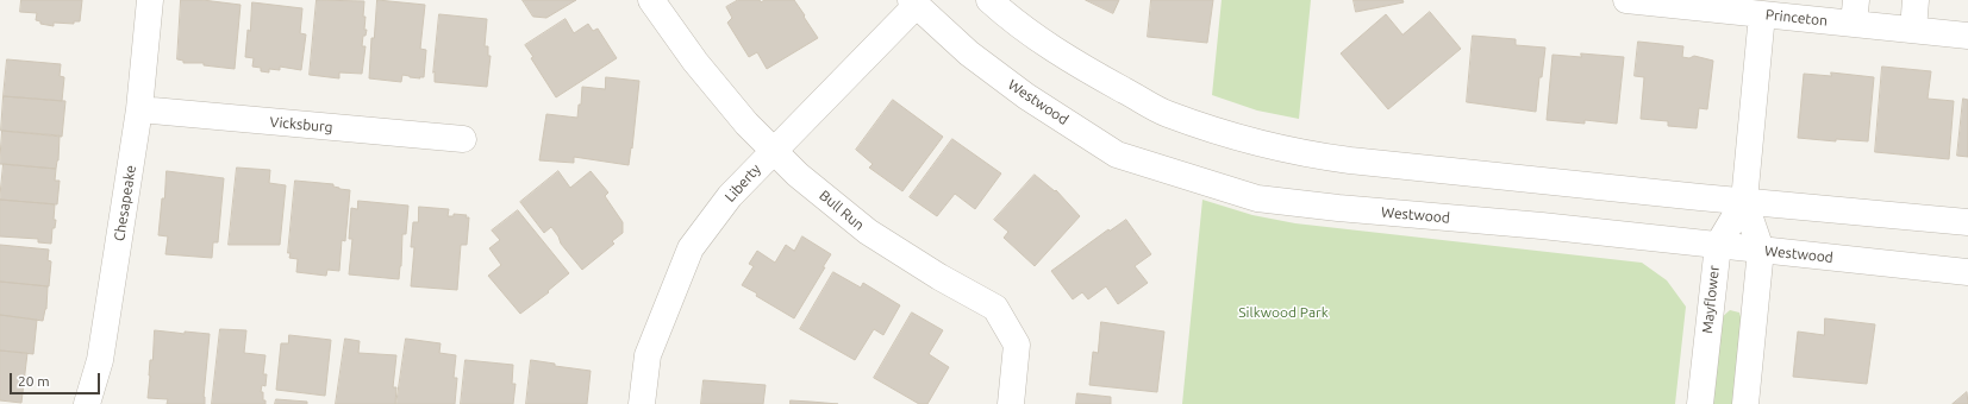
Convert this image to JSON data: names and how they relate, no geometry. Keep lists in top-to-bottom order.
{
  "streets": {
    "street": [
      "Princeton",
      "Westwood",
      "Vicksburg",
      "Liberty",
      "Chesapeake",
      "Bull Run",
      "Mayflower"
    ]
  },
  "crossings": [
    ["Princeton", "Mayflower"],
    ["Westwood", "Liberty"],
    ["Westwood", "Mayflower"],
    ["Vicksburg", "Chesapeake"],
    ["Liberty", "Bull Run"]
  ],
  "parks": ["Silkwood Park"],
  "scale_bar": "20 m"
}
